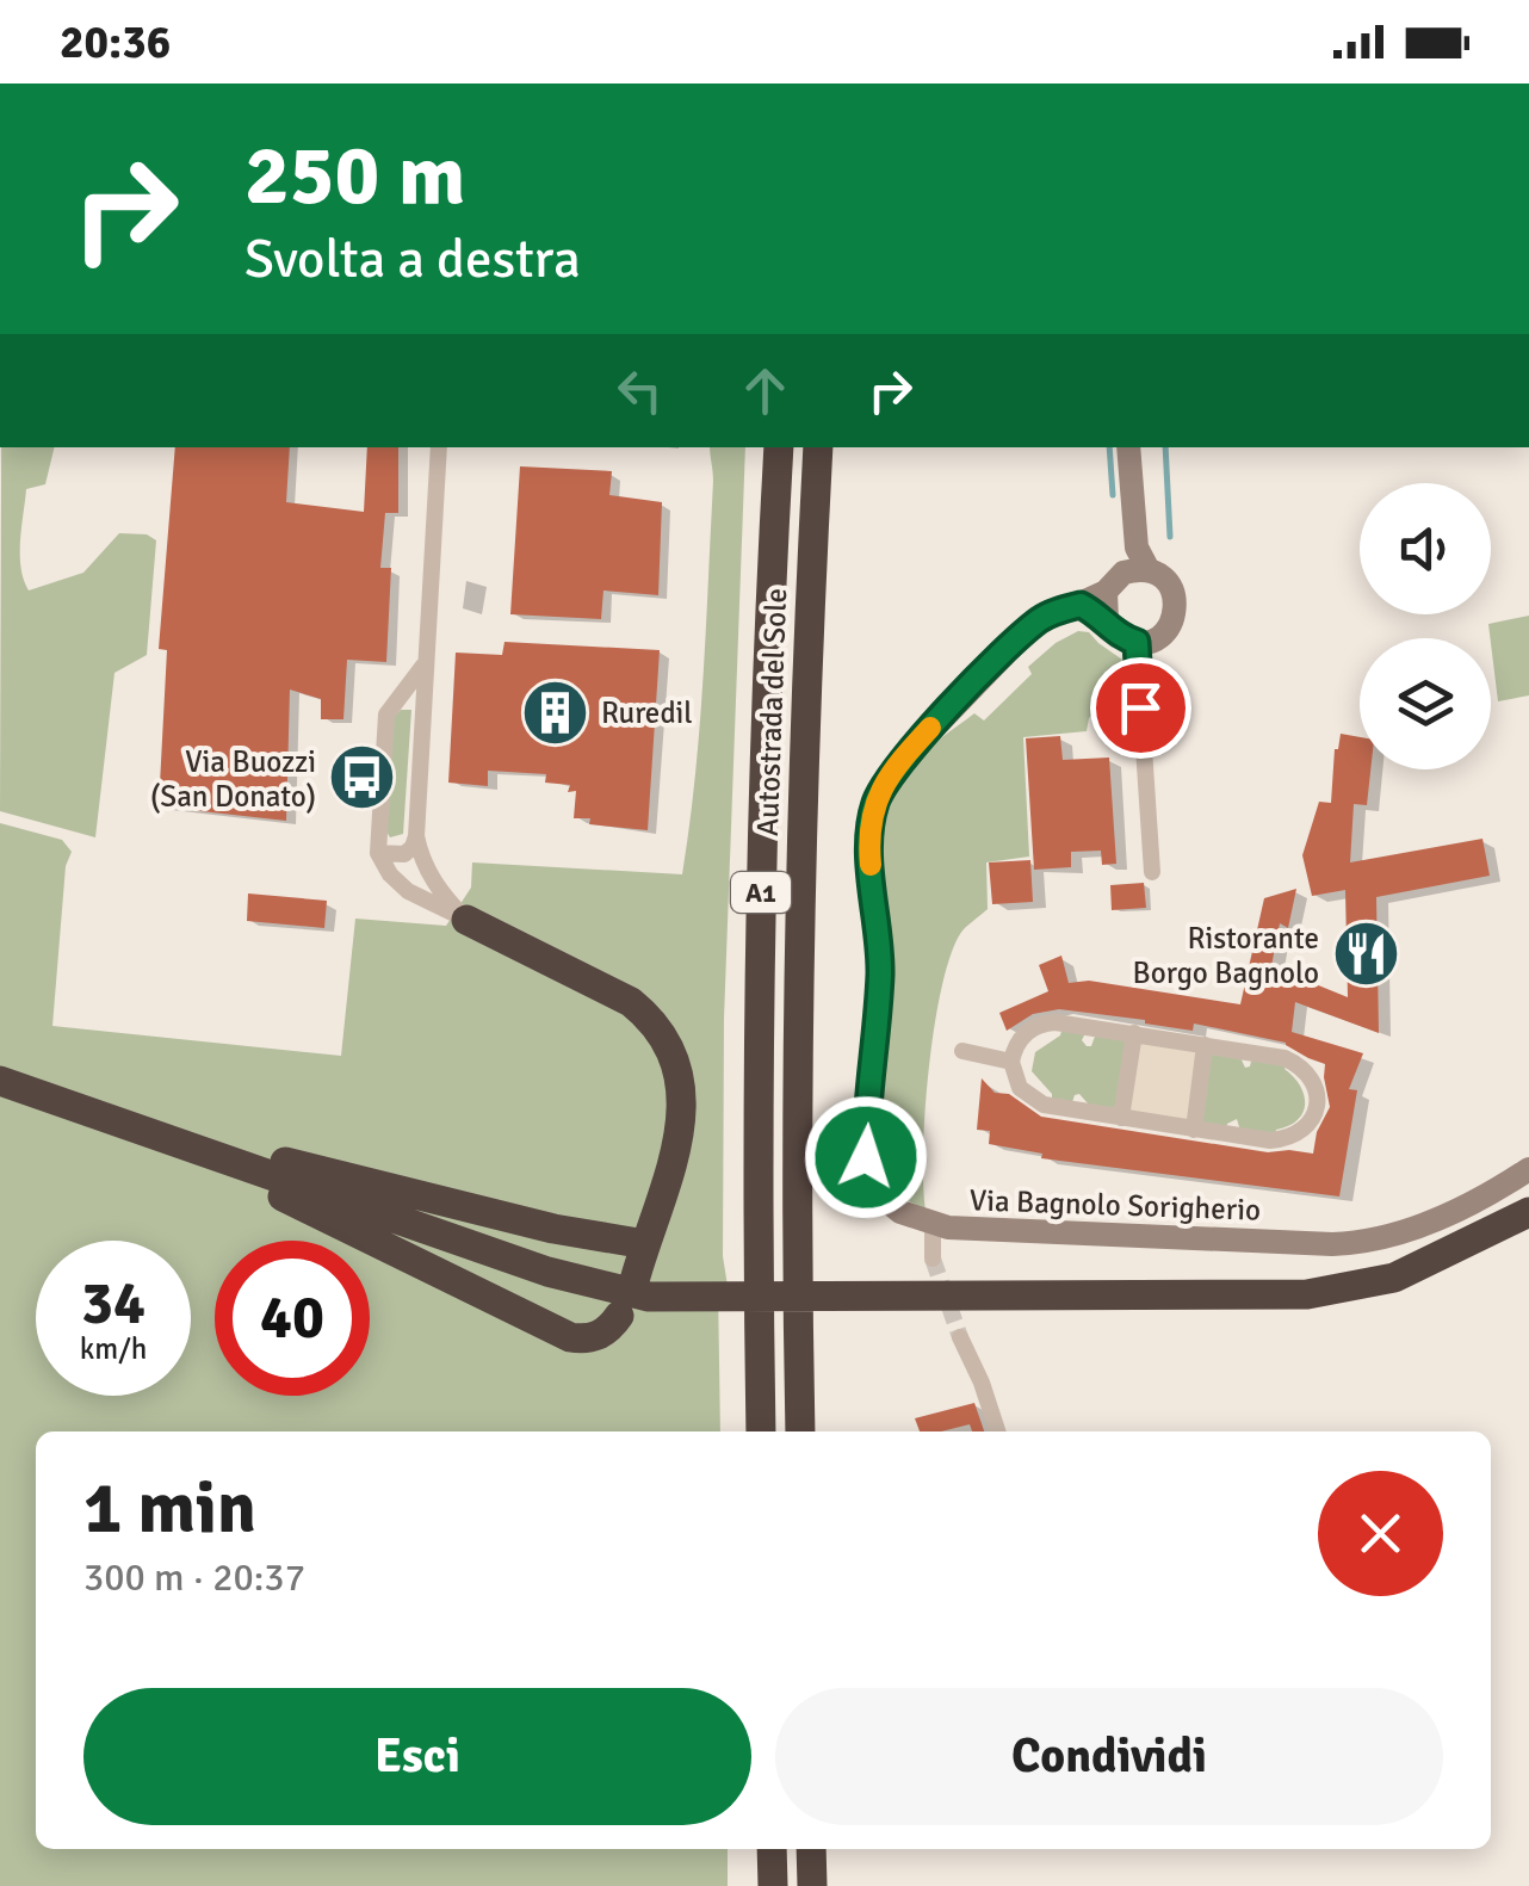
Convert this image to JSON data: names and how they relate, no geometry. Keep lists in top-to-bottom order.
{
  "streets": {
    "highway": ["Autostrada del Sole", "A1"],
    "street": ["Via Bagnolo Sorigherio"]
  },
  "places": {
    "building": ["Ruredil"],
    "bus stop": ["Via Buozzi (San Donato)"],
    "restaurant": ["Ristorante Borgo Bagnolo"]
  },
  "page": {
    "status": "20:36",
    "turn": ["250 m", "Svolta a destra"],
    "speed": "34 km/h",
    "limit": "40",
    "heading": ["1 min", "300 m · 20:37"],
    "buttons": ["Esci", "Condividi"]
  }
}
